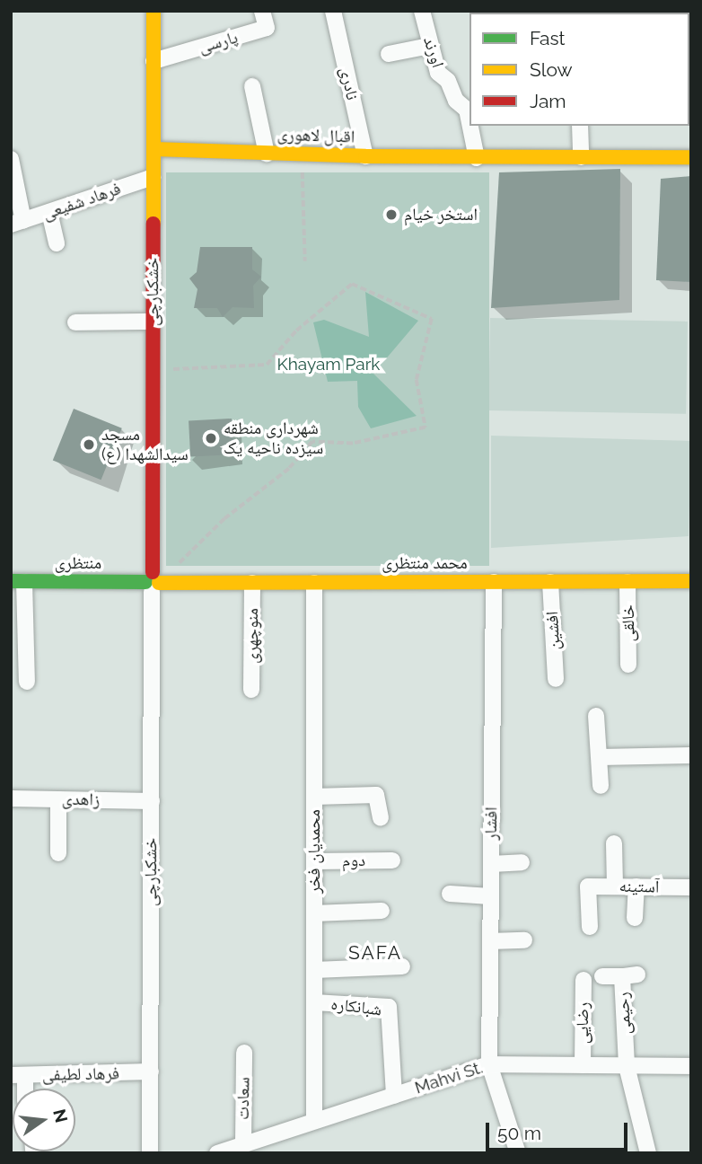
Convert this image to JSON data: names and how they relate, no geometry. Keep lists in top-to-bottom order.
{
  "streets": {
    "main road": [
      "اقبال لاهوری",
      "خشکبارچی",
      "منتظری",
      "محمد منتظری"
    ],
    "street": [
      "پارسی",
      "اورند",
      "نادری",
      "فرهاد شفیعی",
      "خالقی",
      "افشین",
      "منوچهری",
      "زاهدی",
      "افشار",
      "محمدیان فخر",
      "دوم",
      "آستینه",
      "شبانکاره",
      "رحیمی",
      "رضایی",
      "فرهاد لطیفی",
      "Mahvi St.",
      "سعادت"
    ]
  },
  "crossings": [
    ["پارسی", "خشکبارچی"],
    ["اورند", "اقبال لاهوری"],
    ["نادری", "اقبال لاهوری"],
    ["اقبال لاهوری", "خشکبارچی"],
    ["فرهاد شفیعی", "خشکبارچی"],
    ["خشکبارچی", "منتظری"],
    ["خشکبارچی", "محمد منتظری"],
    ["خشکبارچی", "زاهدی"],
    ["خشکبارچی", "فرهاد لطیفی"],
    ["منتظری", "محمد منتظری"],
    ["محمد منتظری", "خالقی"],
    ["محمد منتظری", "افشین"],
    ["محمد منتظری", "منوچهری"],
    ["محمد منتظری", "افشار"],
    ["محمد منتظری", "محمدیان فخر"],
    ["افشار", "Mahvi St."],
    ["محمدیان فخر", "دوم"],
    ["محمدیان فخر", "شبانکاره"],
    ["محمدیان فخر", "Mahvi St."],
    ["شبانکاره", "Mahvi St."],
    ["رحیمی", "Mahvi St."],
    ["رضایی", "Mahvi St."],
    ["Mahvi St.", "سعادت"]
  ],
  "districts": ["SAFA"],
  "parks": ["Khayam Park"],
  "places": ["استخر خیام", "شهرداری منطقه سیزده ناحیه یک", "مسجد سیدالشهدا (ع)"],
  "legend": ["Fast", "Slow", "Jam"],
  "scale_bar": "50 m",
  "north": "right"
}
